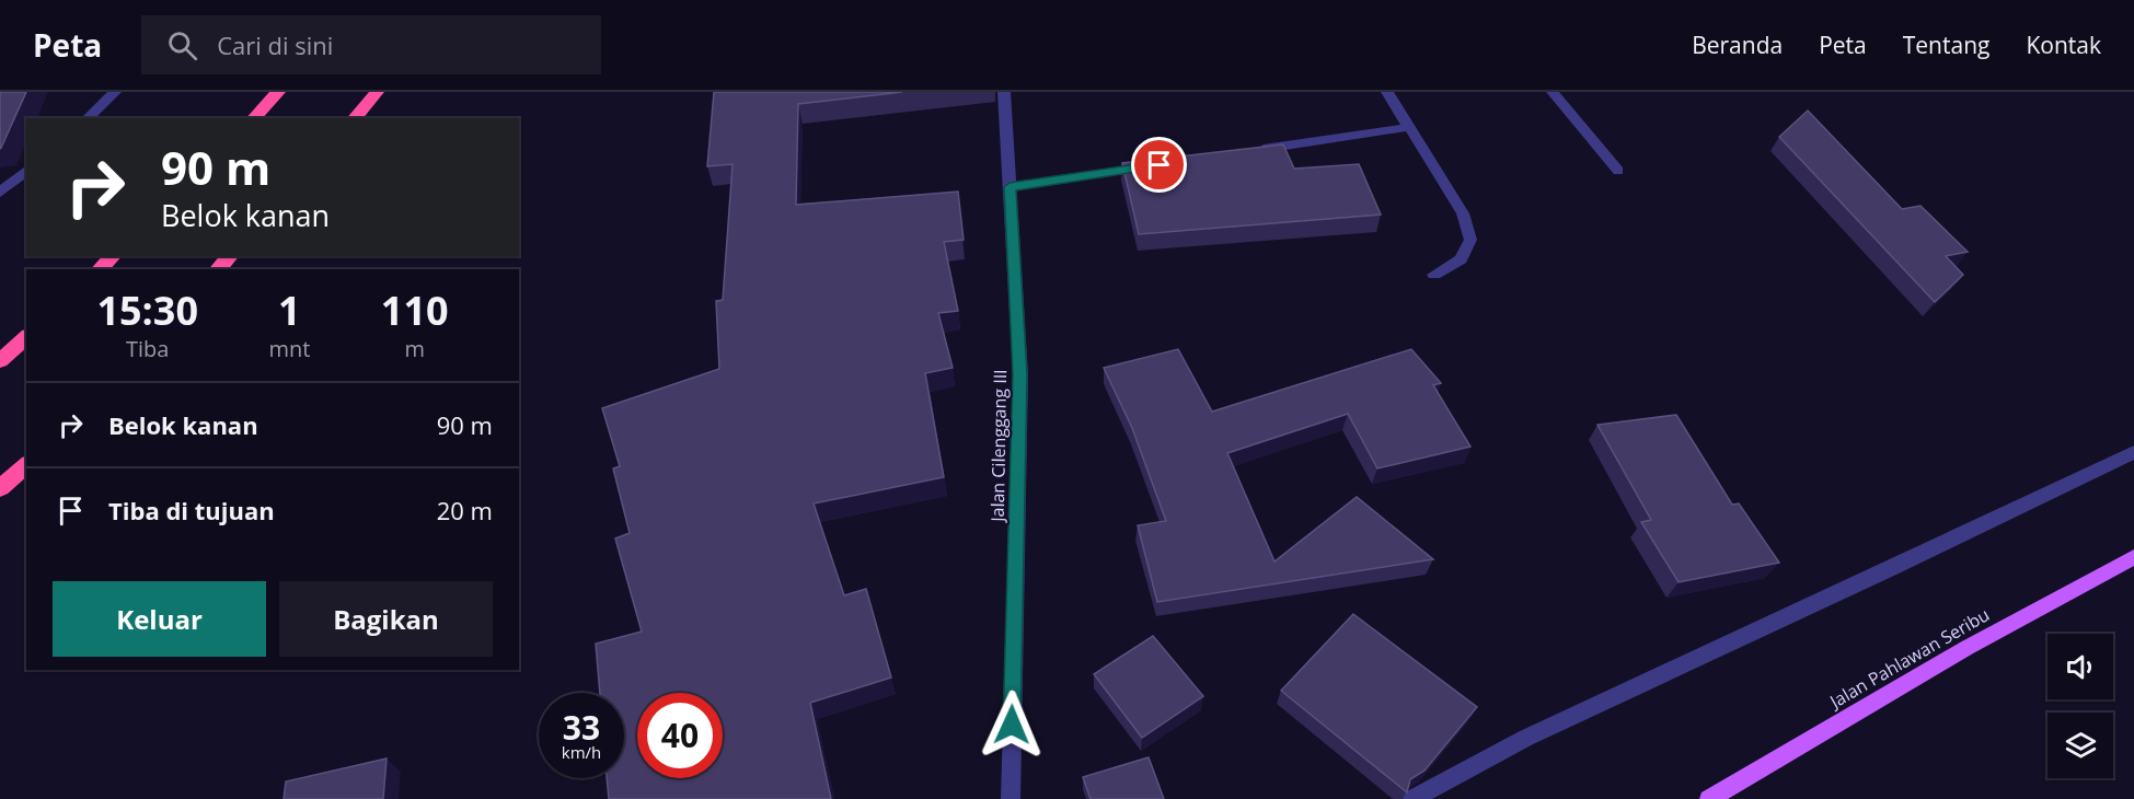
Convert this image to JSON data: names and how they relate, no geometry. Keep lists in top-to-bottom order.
{
  "streets": {
    "main road": ["Jalan Pahlawan Seribu"],
    "street": ["Jalan Cilenggang III"]
  },
  "page": {
    "header": "Peta",
    "search": "Cari di sini",
    "nav": [
      "Beranda",
      "Peta",
      "Tentang",
      "Kontak"
    ],
    "turn": ["90 m", "Belok kanan"],
    "eta": [
      "15:30",
      "Tiba",
      "1",
      "mnt",
      "110",
      "m"
    ],
    "list": [
      {
        "name": "Belok kanan",
        "value": "90 m"
      },
      {
        "name": "Tiba di tujuan",
        "value": "20 m"
      }
    ],
    "buttons": ["Keluar", "Bagikan"],
    "speed": "33 km/h",
    "limit": "40"
  }
}
